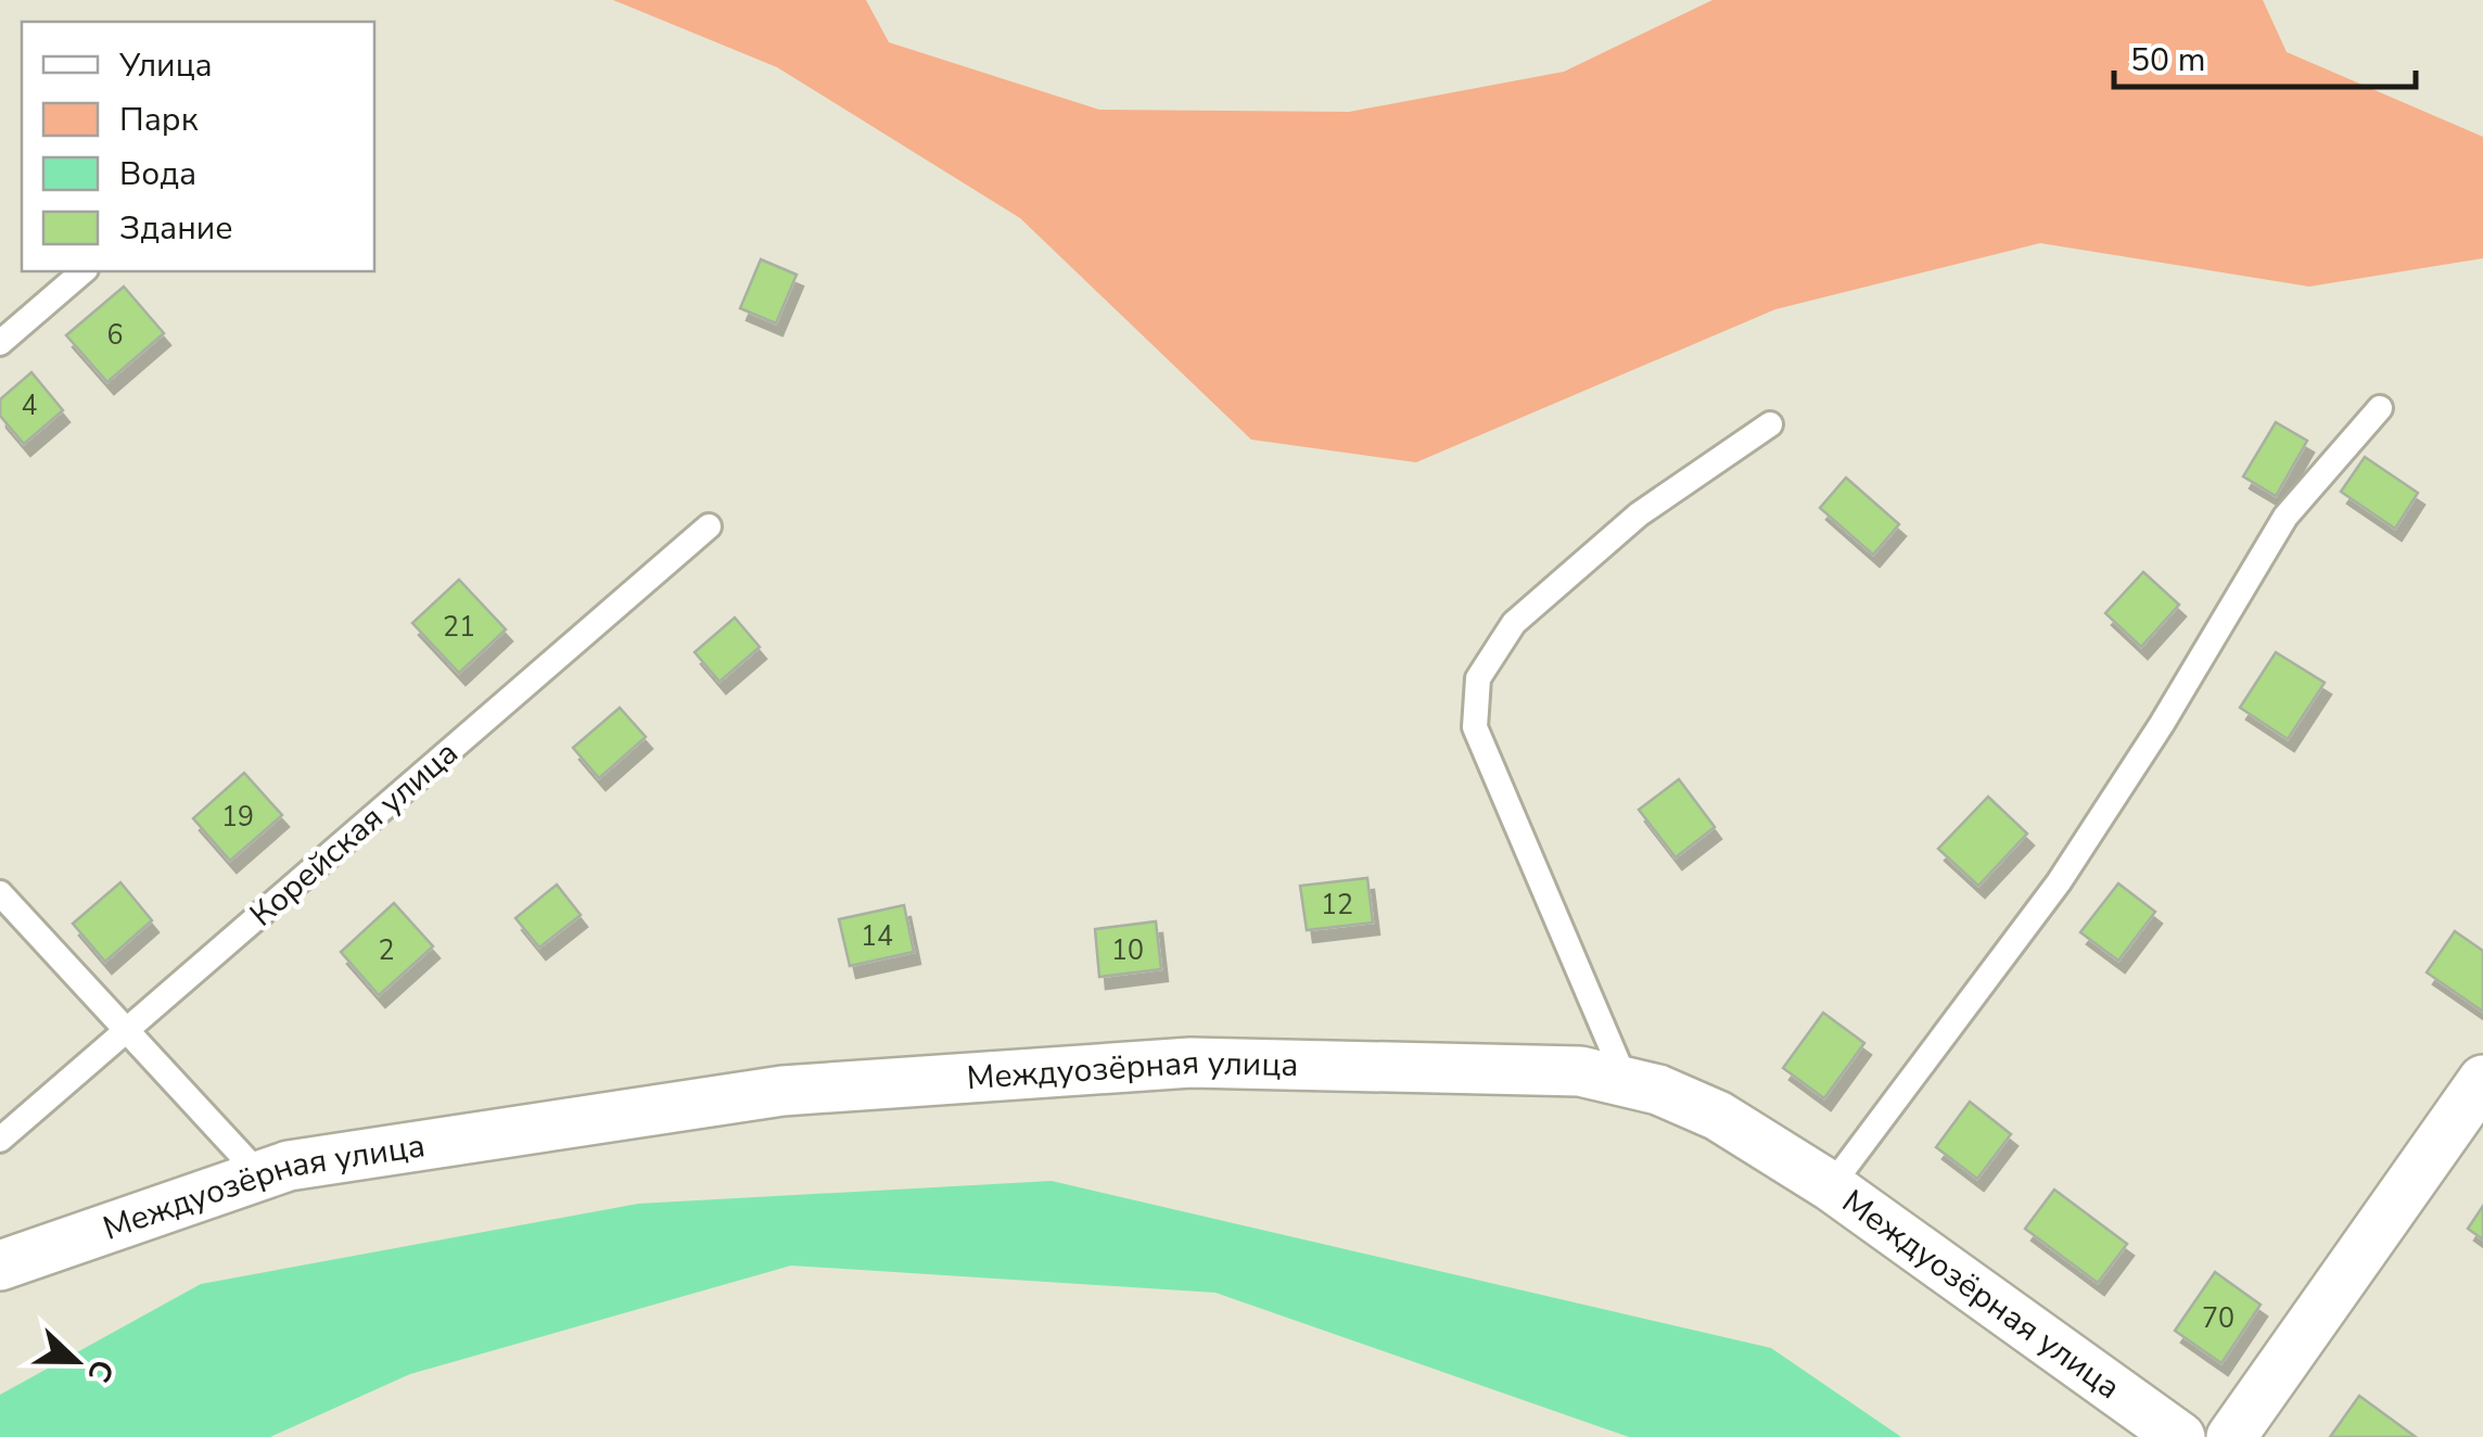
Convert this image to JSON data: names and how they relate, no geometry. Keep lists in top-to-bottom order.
{
  "streets": {
    "street": ["Междуозёрная улица"],
    "lane": ["Корейская улица"]
  },
  "house_numbers": [
    "6",
    "4",
    "21",
    "19",
    "12",
    "14",
    "2",
    "10",
    "70"
  ],
  "legend": [
    "Улица",
    "Парк",
    "Вода",
    "Здание"
  ],
  "scale_bar": "50 m",
  "north": "right"
}
